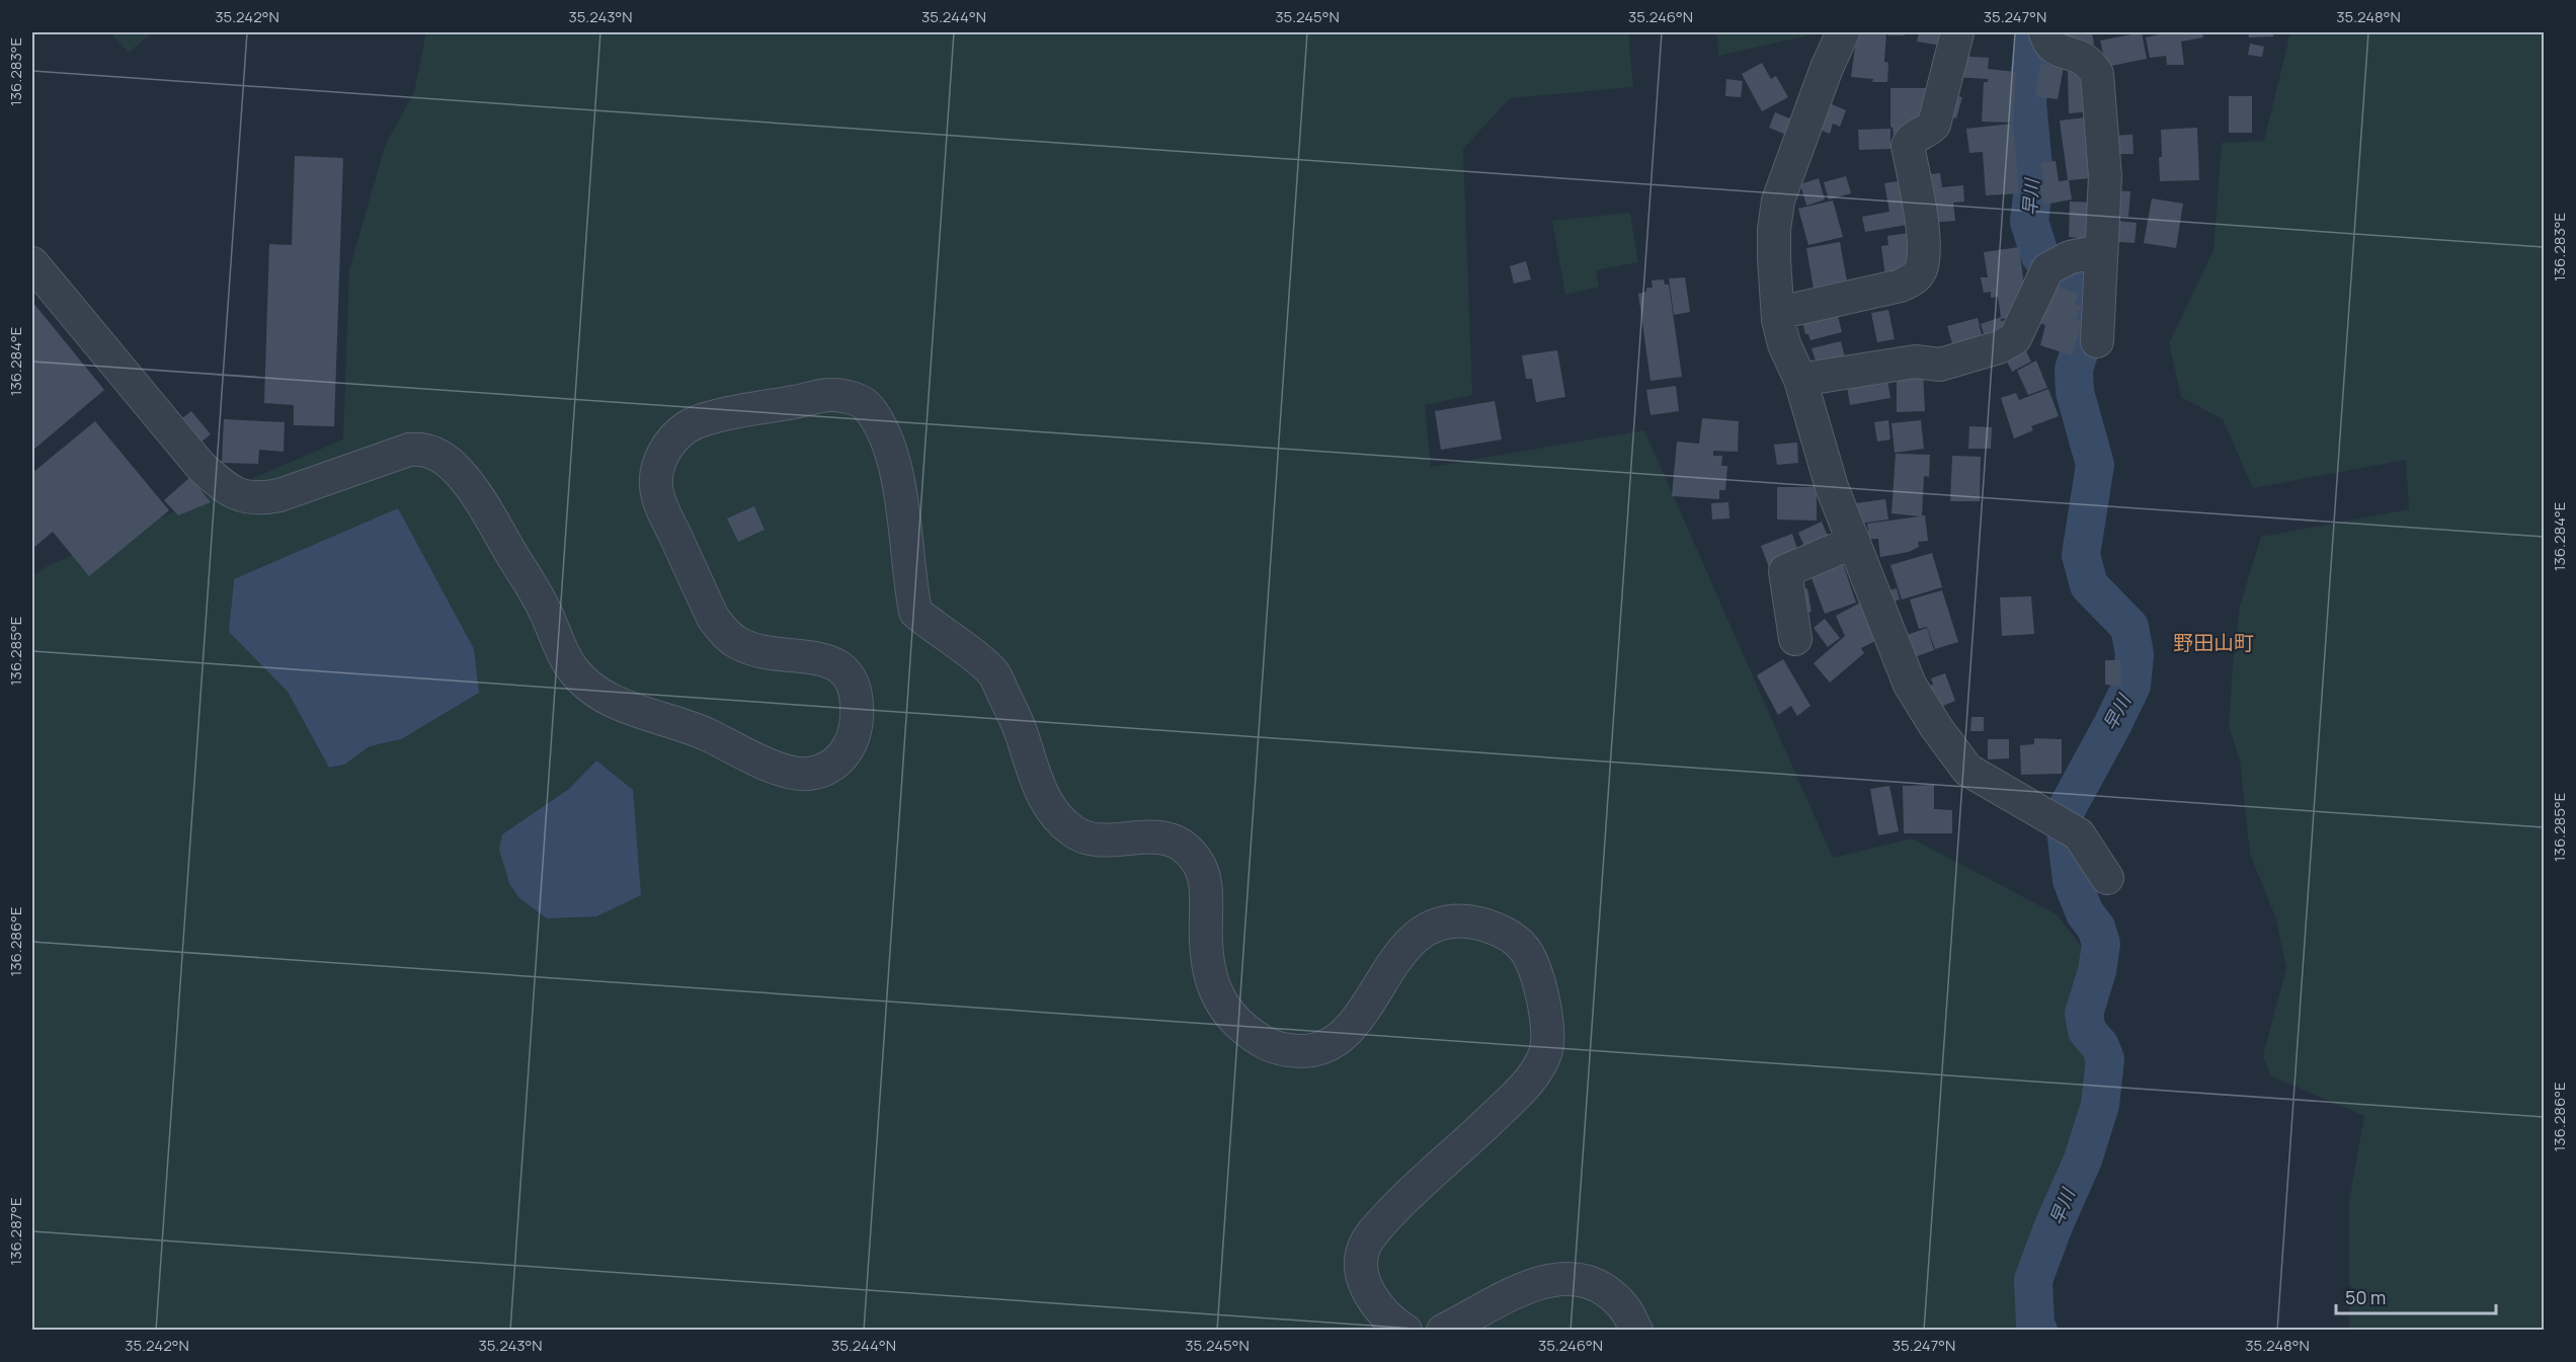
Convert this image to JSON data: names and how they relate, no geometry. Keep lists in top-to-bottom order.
{
  "districts": ["野田山町"],
  "water": ["早川"],
  "scale_bar": "50 m",
  "coordinates": [
    "35.242°N",
    "35.243°N",
    "35.244°N",
    "35.245°N",
    "35.246°N",
    "35.247°N",
    "35.248°N",
    "136.283°E",
    "136.284°E",
    "136.285°E",
    "136.286°E",
    "136.287°E"
  ]
}
